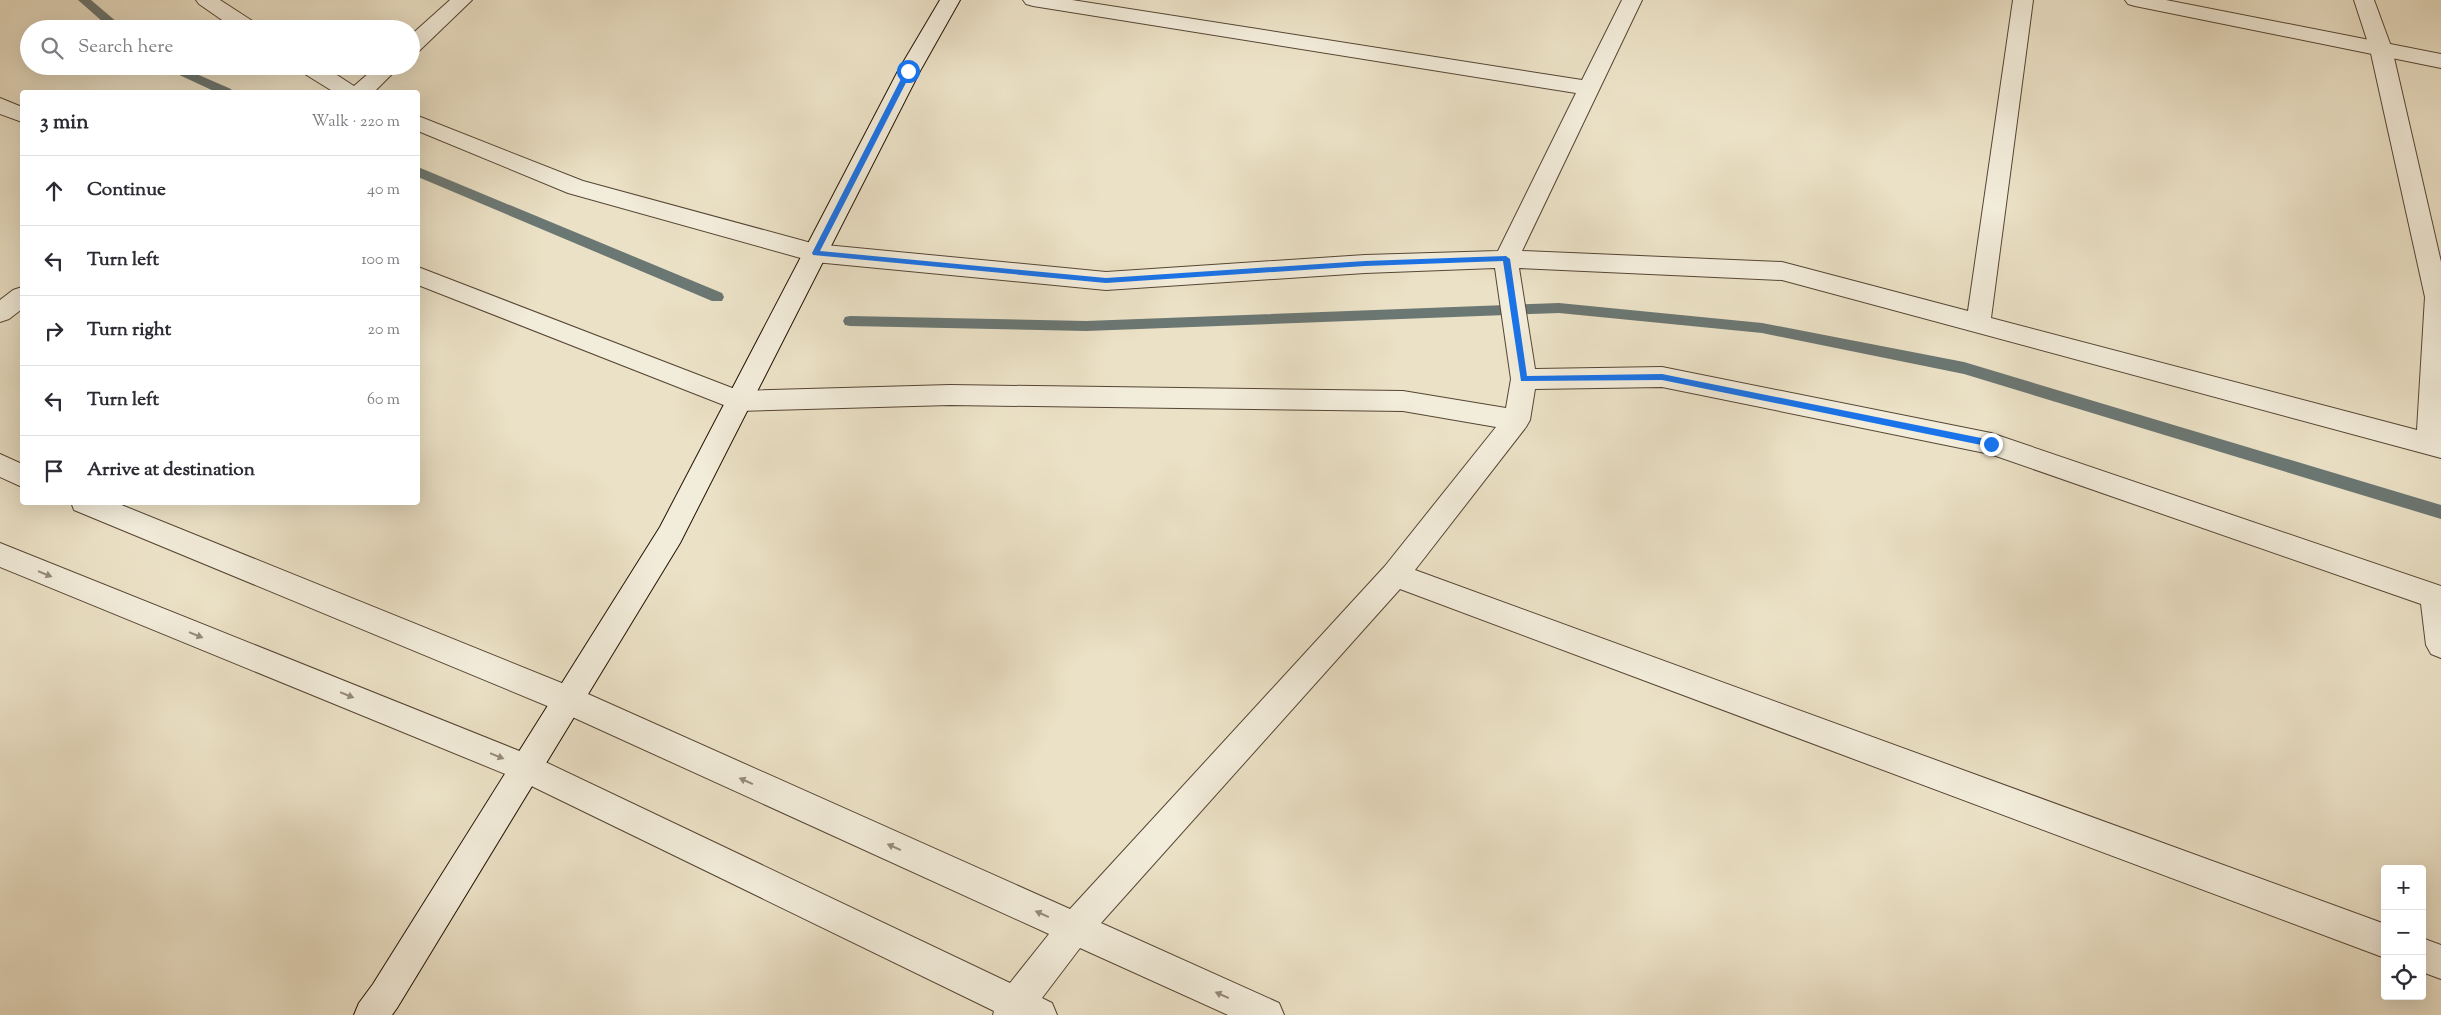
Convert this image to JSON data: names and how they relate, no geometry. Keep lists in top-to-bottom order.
{
  "page": {
    "search": "Search here",
    "heading": ["3 min", "Walk · 220 m"],
    "list": [
      ["Continue", "40 m"],
      ["Turn left", "100 m"],
      ["Turn right", "20 m"],
      ["Turn left", "60 m"],
      "Arrive at destination"
    ],
    "map_buttons": ["+", "−"]
  }
}
